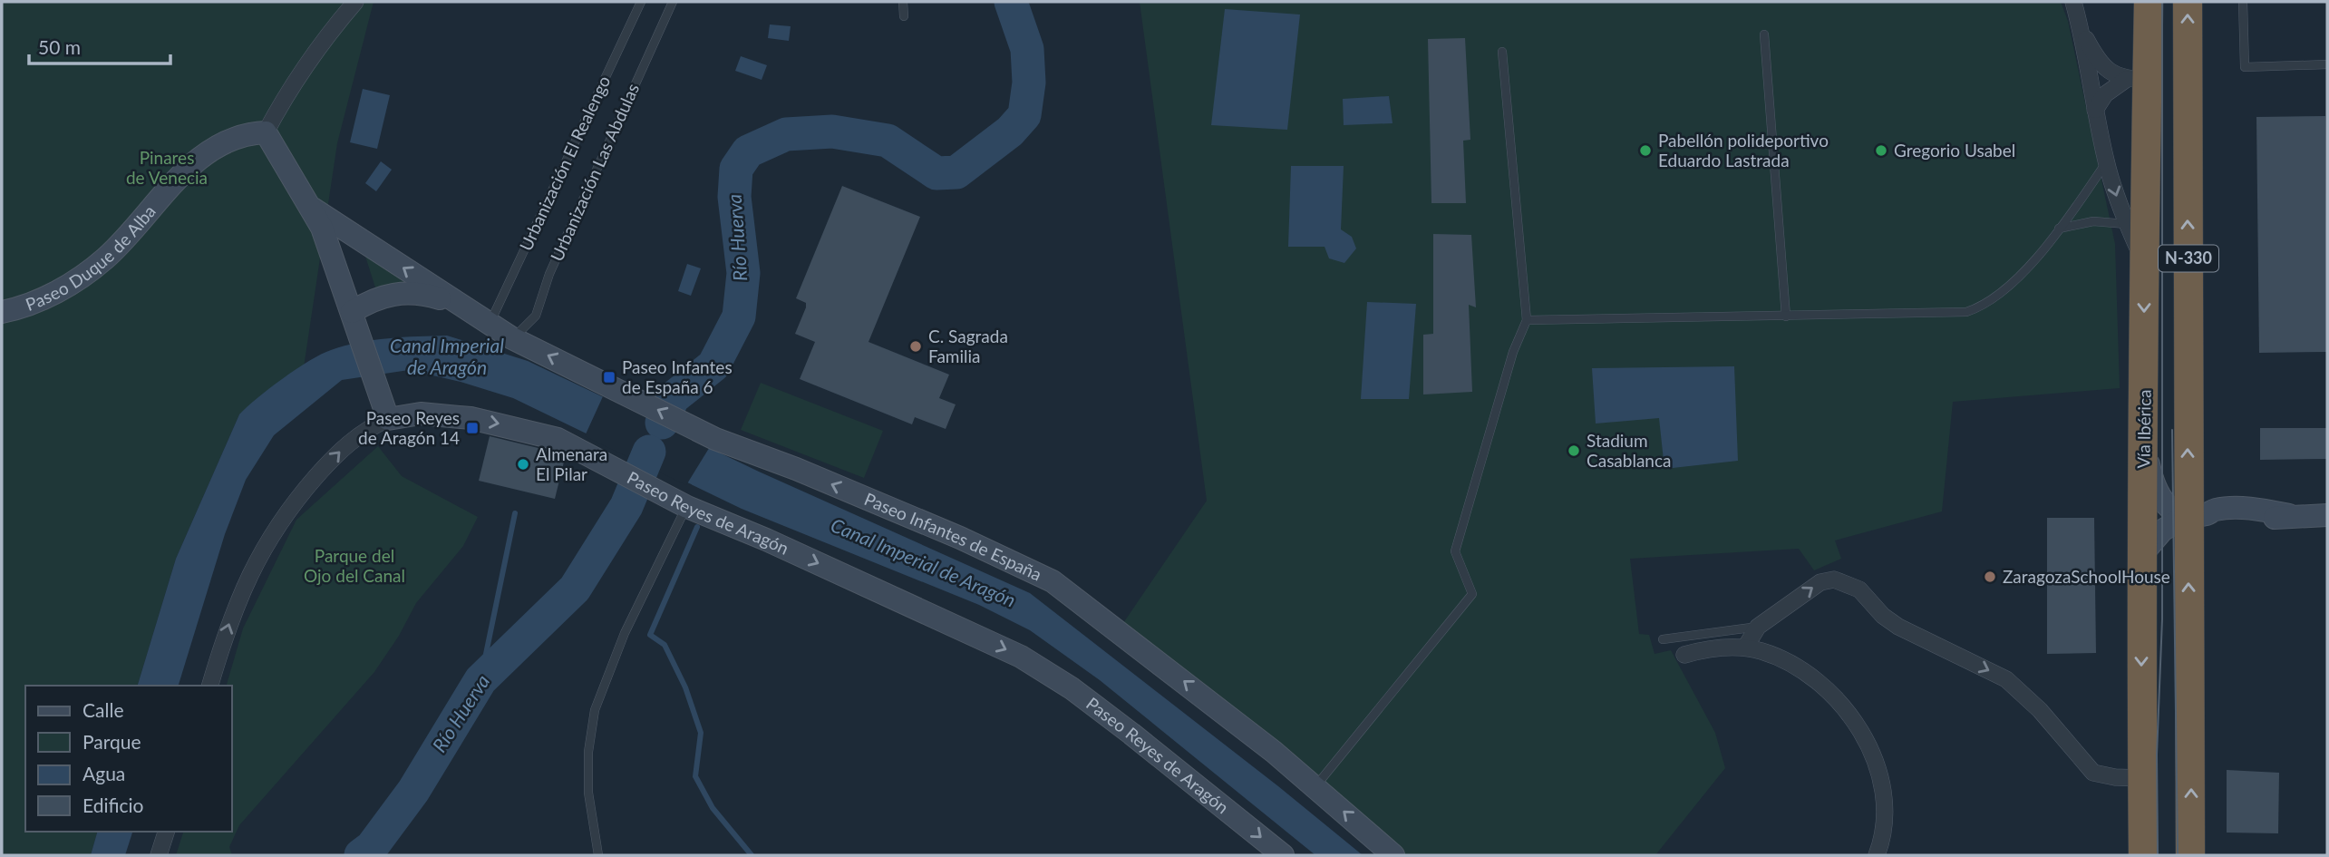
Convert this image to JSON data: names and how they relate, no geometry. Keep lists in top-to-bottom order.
{
  "streets": {
    "highway": ["N-330", "Vía Ibérica"],
    "street": ["Paseo Duque de Alba", "Paseo Reyes de Aragón", "Paseo Infantes de España"],
    "lane": ["Urbanización El Realengo", "Urbanización Las Abdulas"]
  },
  "crossings": [
    ["Urbanización El Realengo", "Paseo Infantes de España"],
    ["Urbanización Las Abdulas", "Paseo Infantes de España"],
    ["Paseo Duque de Alba", "Paseo Infantes de España"],
    ["Paseo Reyes de Aragón", "Paseo Infantes de España"]
  ],
  "one_way": ["Paseo Reyes de Aragón", "Paseo Infantes de España"],
  "water": ["Río Huerva", "Canal Imperial de Aragón"],
  "parks": ["Pinares de Venecia", "Parque del Ojo del Canal"],
  "places": {
    "other": [
      "Pabellón polideportivo Eduardo Lastrada",
      "Gregorio Usabel",
      "C. Sagrada Familia",
      "Stadium Casablanca",
      "Almenara El Pilar",
      "ZaragozaSchoolHouse"
    ],
    "transit": ["Paseo Infantes de España 6", "Paseo Reyes de Aragón 14"]
  },
  "legend": [
    "Calle",
    "Parque",
    "Agua",
    "Edificio"
  ],
  "scale_bar": "50 m"
}
